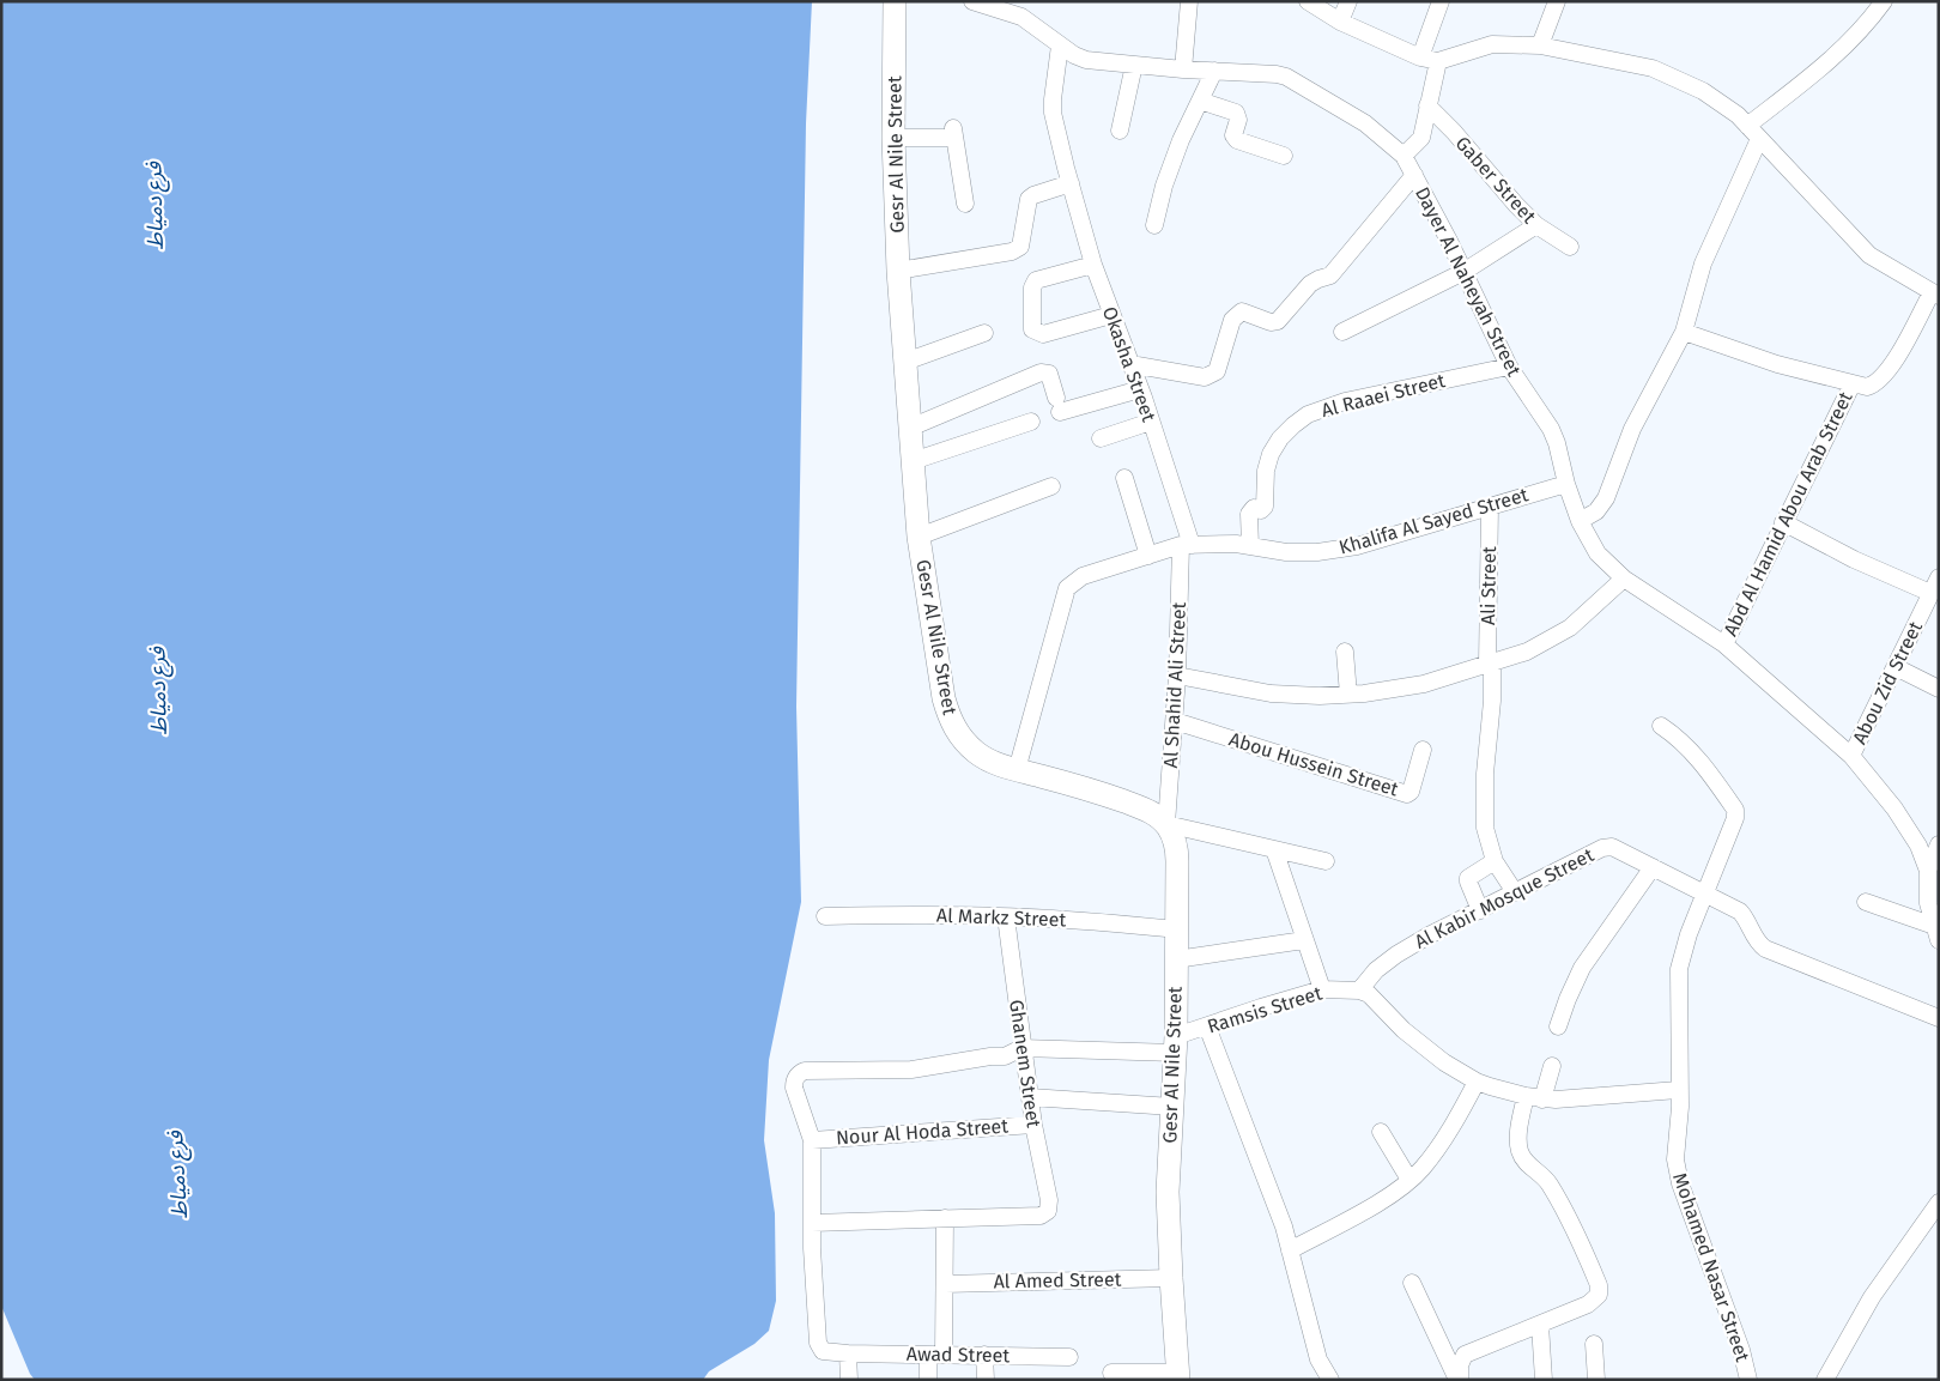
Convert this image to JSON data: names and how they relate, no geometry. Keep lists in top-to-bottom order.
{
  "streets": {
    "street": [
      "Gesr Al Nile Street",
      "Gaber Street",
      "Dayer Al Naheyah Street",
      "Okasha Street",
      "Al Raaei Street",
      "Abd Al Hamid Abou Arab Street",
      "Khalifa Al Sayed Street",
      "Ali Street",
      "Abou Zid Street",
      "Al Shahid Ali Street",
      "Abou Hussein Street",
      "Al Kabir Mosque Street",
      "Al Markz Street",
      "Ramsis Street",
      "Ghanem Street",
      "Nour Al Hoda Street",
      "Mohamed Nasar Street",
      "Al Amed Street",
      "Awad Street"
    ]
  },
  "crossings": [
    ["Gesr Al Nile Street", "Khalifa Al Sayed Street"],
    ["Gesr Al Nile Street", "Al Shahid Ali Street"],
    ["Gesr Al Nile Street", "Al Markz Street"],
    ["Gesr Al Nile Street", "Ramsis Street"],
    ["Gesr Al Nile Street", "Al Amed Street"],
    ["Dayer Al Naheyah Street", "Okasha Street"],
    ["Dayer Al Naheyah Street", "Al Raaei Street"],
    ["Dayer Al Naheyah Street", "Abd Al Hamid Abou Arab Street"],
    ["Dayer Al Naheyah Street", "Khalifa Al Sayed Street"],
    ["Dayer Al Naheyah Street", "Abou Zid Street"],
    ["Okasha Street", "Khalifa Al Sayed Street"],
    ["Okasha Street", "Al Shahid Ali Street"],
    ["Al Raaei Street", "Khalifa Al Sayed Street"],
    ["Khalifa Al Sayed Street", "Ali Street"],
    ["Khalifa Al Sayed Street", "Al Shahid Ali Street"],
    ["Ali Street", "Al Kabir Mosque Street"],
    ["Al Shahid Ali Street", "Abou Hussein Street"],
    ["Al Kabir Mosque Street", "Ramsis Street"],
    ["Al Kabir Mosque Street", "Mohamed Nasar Street"],
    ["Ghanem Street", "Nour Al Hoda Street"]
  ],
  "water": ["فرع دمياط"]
}
